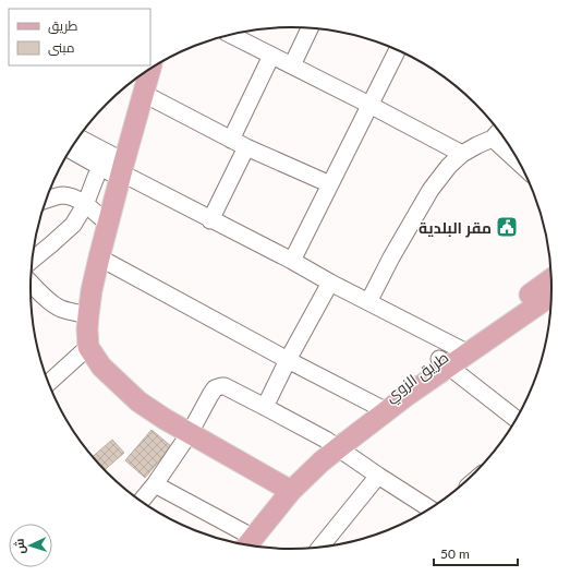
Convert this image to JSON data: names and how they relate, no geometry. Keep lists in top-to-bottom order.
{
  "streets": {
    "main road": ["طريق الزوي"]
  },
  "places": {
    "public building": ["مقر البلدية"]
  },
  "legend": ["طريق", "مبنى"],
  "scale_bar": "50 m",
  "north": "left"
}
